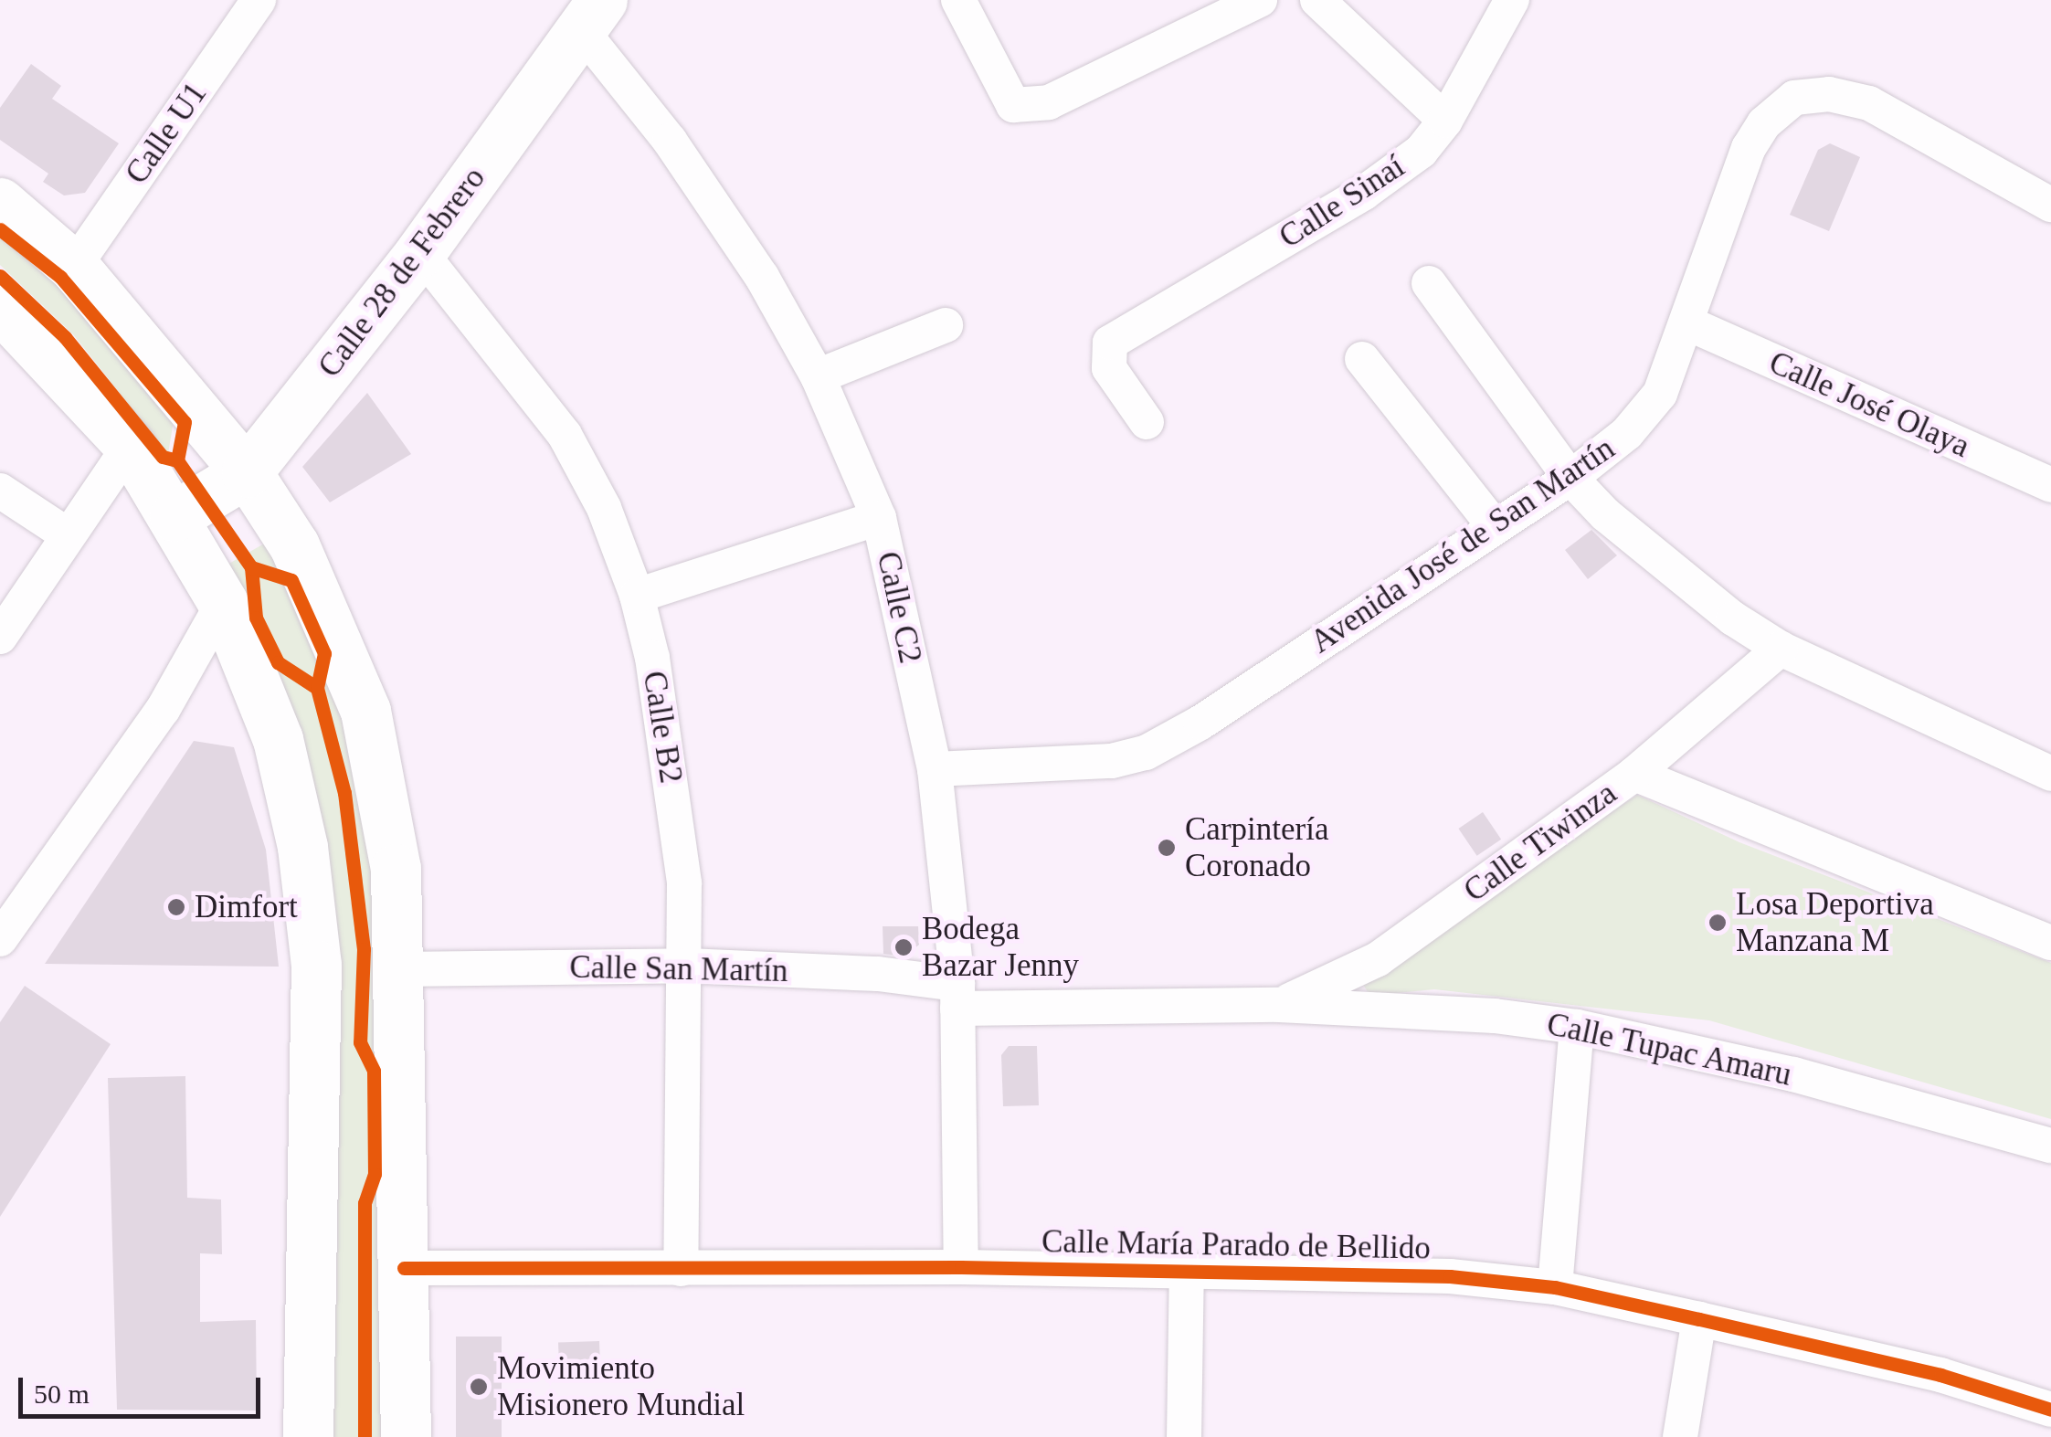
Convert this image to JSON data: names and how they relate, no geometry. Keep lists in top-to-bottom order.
{
  "streets": {
    "main road": ["Calle 28 de Febrero"],
    "street": [
      "Calle U1",
      "Calle Sinaí",
      "Calle José Olaya",
      "Avenida José de San Martín",
      "Calle C2",
      "Calle B2",
      "Calle Tiwinza",
      "Calle San Martín",
      "Calle Tupac Amaru",
      "Calle María Parado de Bellido"
    ]
  },
  "crossings": [
    ["Calle 28 de Febrero", "Calle C2"],
    ["Calle 28 de Febrero", "Calle B2"],
    ["Calle José Olaya", "Avenida José de San Martín"],
    ["Avenida José de San Martín", "Calle C2"],
    ["Calle C2", "Calle San Martín"],
    ["Calle C2", "Calle María Parado de Bellido"],
    ["Calle B2", "Calle San Martín"],
    ["Calle B2", "Calle María Parado de Bellido"],
    ["Calle Tiwinza", "Calle San Martín"],
    ["Calle Tiwinza", "Calle Tupac Amaru"],
    ["Calle San Martín", "Calle Tupac Amaru"]
  ],
  "places": [
    "Carpintería Coronado",
    "Dimfort",
    "Losa Deportiva Manzana M",
    "Bodega Bazar Jenny",
    "Movimiento Misionero Mundial"
  ],
  "scale_bar": "50 m"
}
